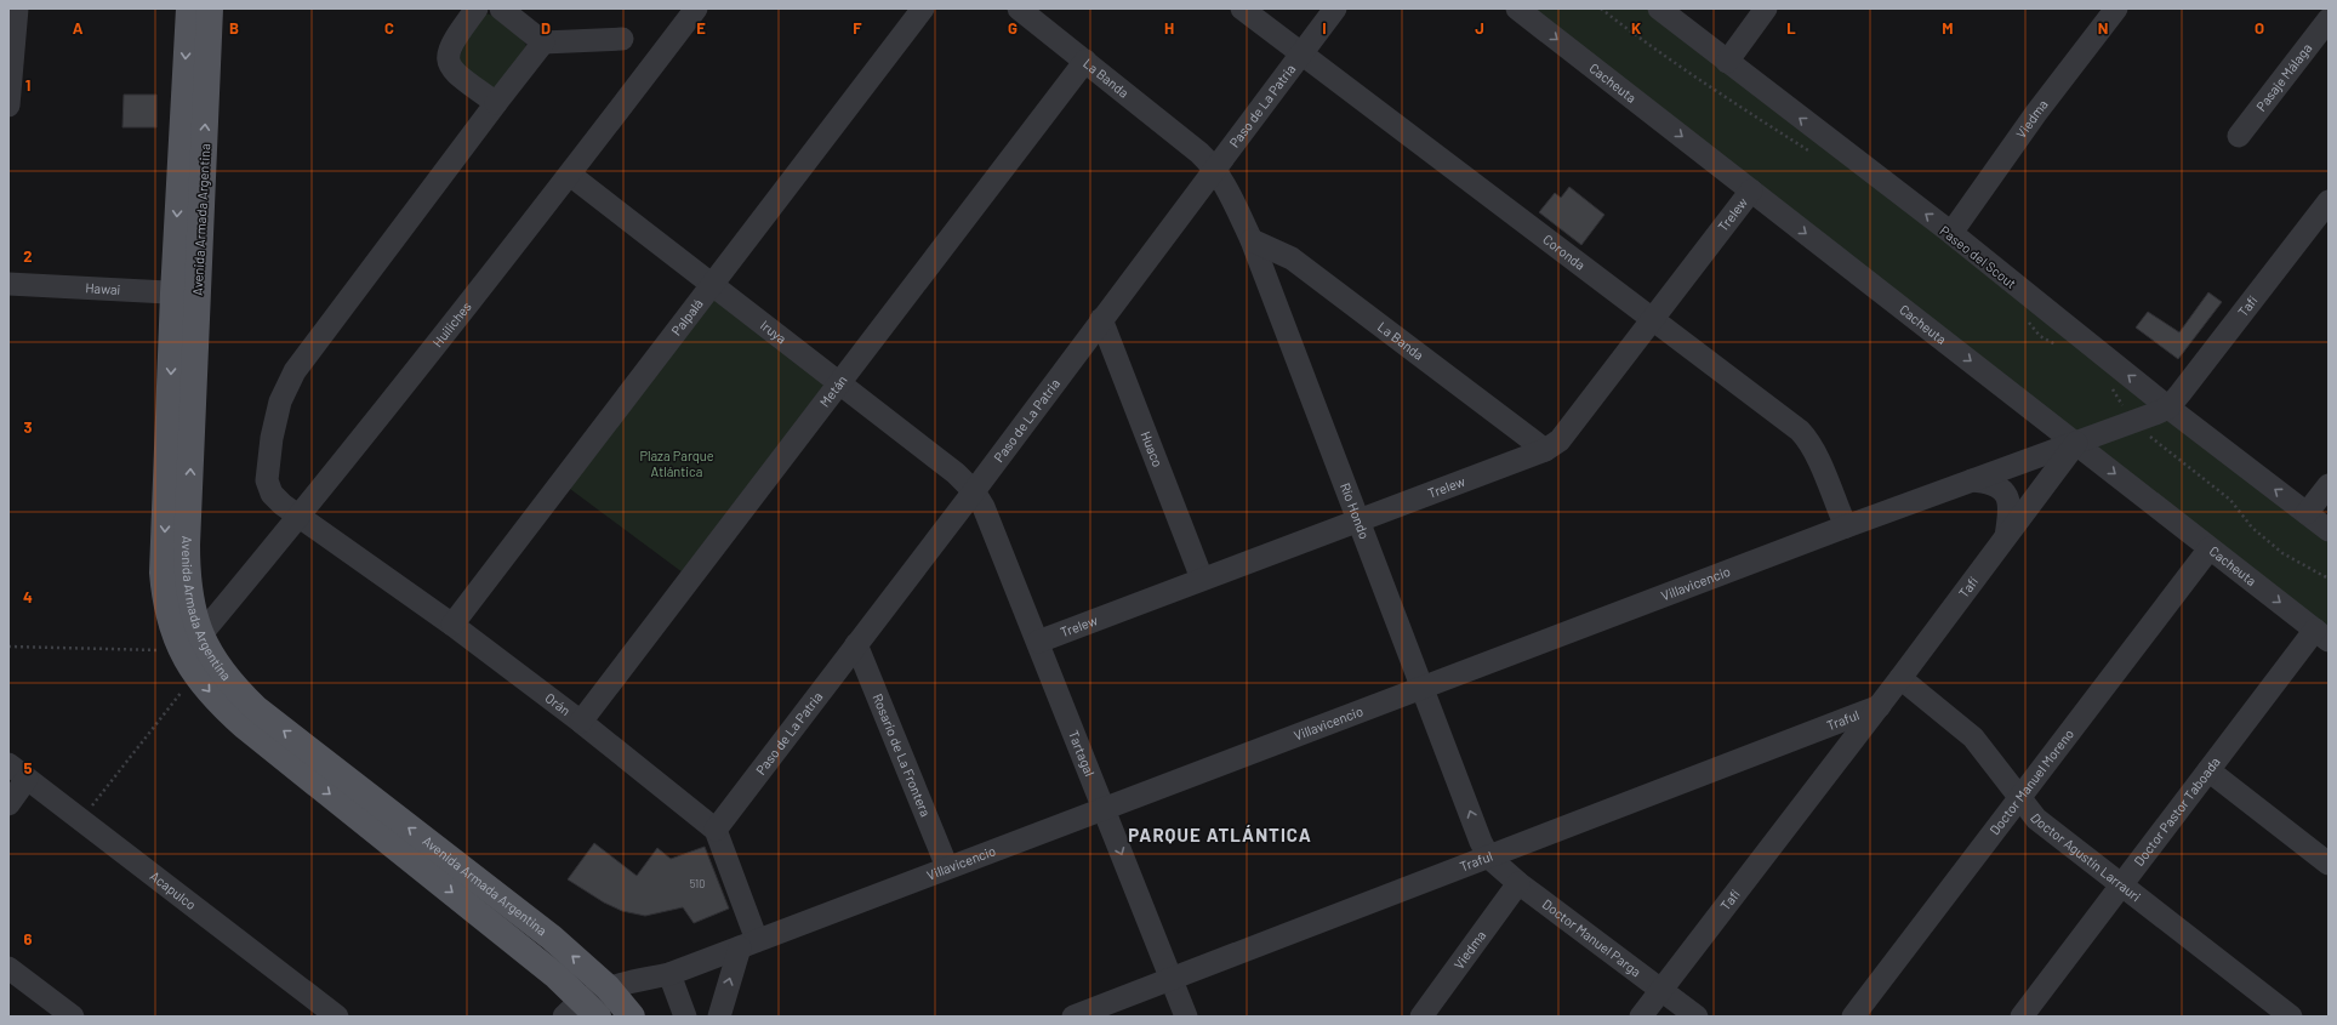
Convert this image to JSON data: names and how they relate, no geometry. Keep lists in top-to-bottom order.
{
  "streets": {
    "main road": ["Avenida Armada Argentina"],
    "street": [
      "La Banda",
      "Pasaje Málaga",
      "Cacheuta",
      "Paso de La Patria",
      "Viedma",
      "Trelew",
      "Coronda",
      "Hawai",
      "Tafí",
      "Palpalá",
      "Huiliches",
      "Iruya",
      "Metán",
      "Huaco",
      "Río Hondo",
      "Villavicencio",
      "Orán",
      "Traful",
      "Tartagal",
      "Rosario de La Frontera",
      "Doctor Manuel Moreno",
      "Doctor Pastor Taboada",
      "Doctor Agustín Larrauri",
      "Acapulco",
      "Doctor Manuel Parga"
    ]
  },
  "crossings": [
    ["La Banda", "Paso de La Patria"],
    ["La Banda", "Trelew"],
    ["La Banda", "Metán"],
    ["La Banda", "Río Hondo"],
    ["Cacheuta", "Trelew"],
    ["Cacheuta", "Tafí"],
    ["Cacheuta", "Villavicencio"],
    ["Cacheuta", "Doctor Manuel Moreno"],
    ["Cacheuta", "Doctor Pastor Taboada"],
    ["Paso de La Patria", "Coronda"],
    ["Paso de La Patria", "Iruya"],
    ["Paso de La Patria", "Huaco"],
    ["Paso de La Patria", "Río Hondo"],
    ["Paso de La Patria", "Orán"],
    ["Paso de La Patria", "Tartagal"],
    ["Paso de La Patria", "Rosario de La Frontera"],
    ["Viedma", "Doctor Manuel Parga"],
    ["Trelew", "Coronda"],
    ["Trelew", "Huaco"],
    ["Trelew", "Río Hondo"],
    ["Trelew", "Tartagal"],
    ["Avenida Armada Argentina", "Hawai"],
    ["Avenida Armada Argentina", "Huiliches"],
    ["Avenida Armada Argentina", "Villavicencio"],
    ["Coronda", "Villavicencio"],
    ["Tafí", "Villavicencio"],
    ["Tafí", "Traful"],
    ["Tafí", "Doctor Agustín Larrauri"],
    ["Tafí", "Doctor Manuel Parga"],
    ["Palpalá", "Iruya"],
    ["Palpalá", "Orán"],
    ["Huiliches", "Iruya"],
    ["Huiliches", "Orán"],
    ["Iruya", "Metán"],
    ["Iruya", "Tartagal"],
    ["Metán", "Orán"],
    ["Río Hondo", "Villavicencio"],
    ["Río Hondo", "Traful"],
    ["Río Hondo", "Doctor Manuel Parga"],
    ["Villavicencio", "Tartagal"],
    ["Villavicencio", "Rosario de La Frontera"],
    ["Traful", "Tartagal"],
    ["Traful", "Doctor Manuel Parga"],
    ["Doctor Manuel Moreno", "Doctor Agustín Larrauri"],
    ["Doctor Pastor Taboada", "Doctor Agustín Larrauri"]
  ],
  "districts": ["PARQUE ATLÁNTICA"],
  "parks": ["Plaza Parque Atlántica"],
  "house_numbers": ["510"],
  "grid": {
    "columns": [
      "A",
      "B",
      "C",
      "D",
      "E",
      "F",
      "G",
      "H",
      "I",
      "J",
      "K",
      "L",
      "M",
      "N",
      "O"
    ],
    "rows": [
      "1",
      "2",
      "3",
      "4",
      "5",
      "6"
    ]
  }
}
